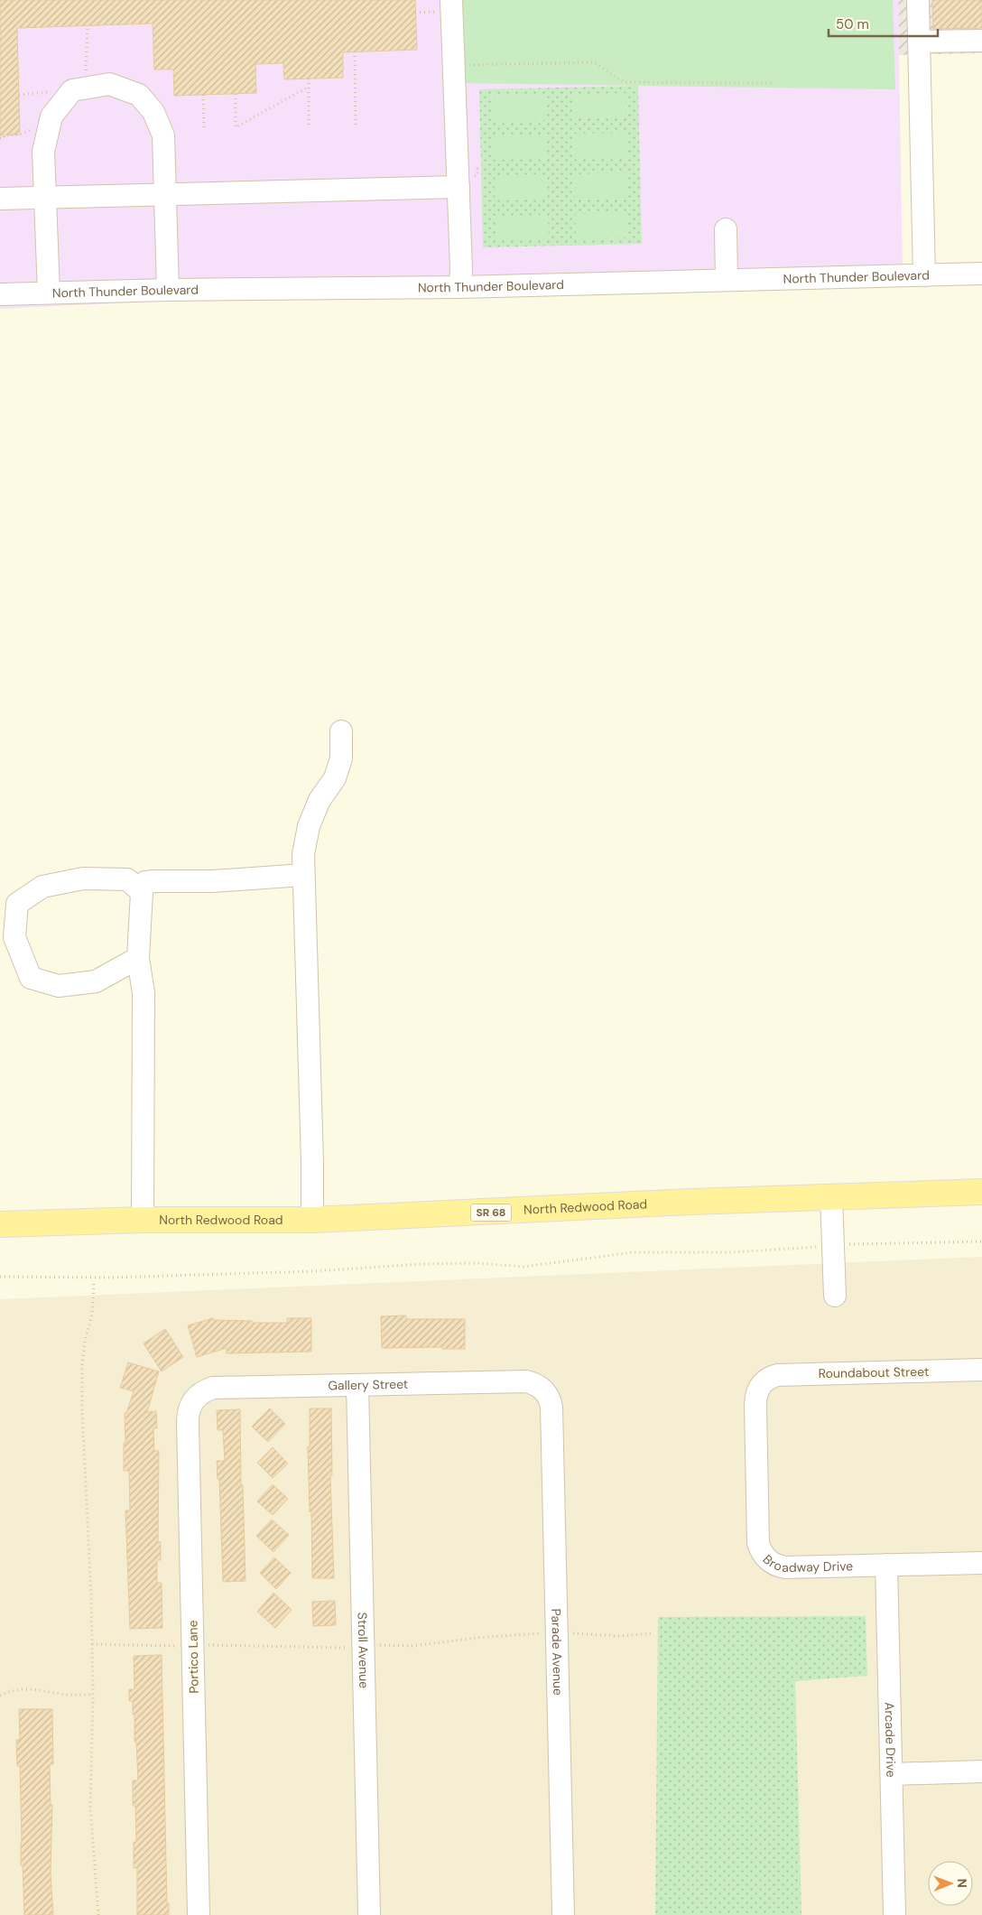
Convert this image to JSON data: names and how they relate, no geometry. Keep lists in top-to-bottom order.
{
  "streets": {
    "main road": ["North Redwood Road", "SR 68"],
    "street": [
      "North Thunder Boulevard",
      "Roundabout Street",
      "Gallery Street",
      "Broadway Drive",
      "Stroll Avenue",
      "Parade Avenue",
      "Portico Lane",
      "Arcade Drive"
    ]
  },
  "crossings": [
    ["Roundabout Street", "Broadway Drive"],
    ["Gallery Street", "Stroll Avenue"],
    ["Gallery Street", "Parade Avenue"],
    ["Gallery Street", "Portico Lane"],
    ["Broadway Drive", "Arcade Drive"]
  ],
  "scale_bar": "50 m",
  "north": "right"
}
